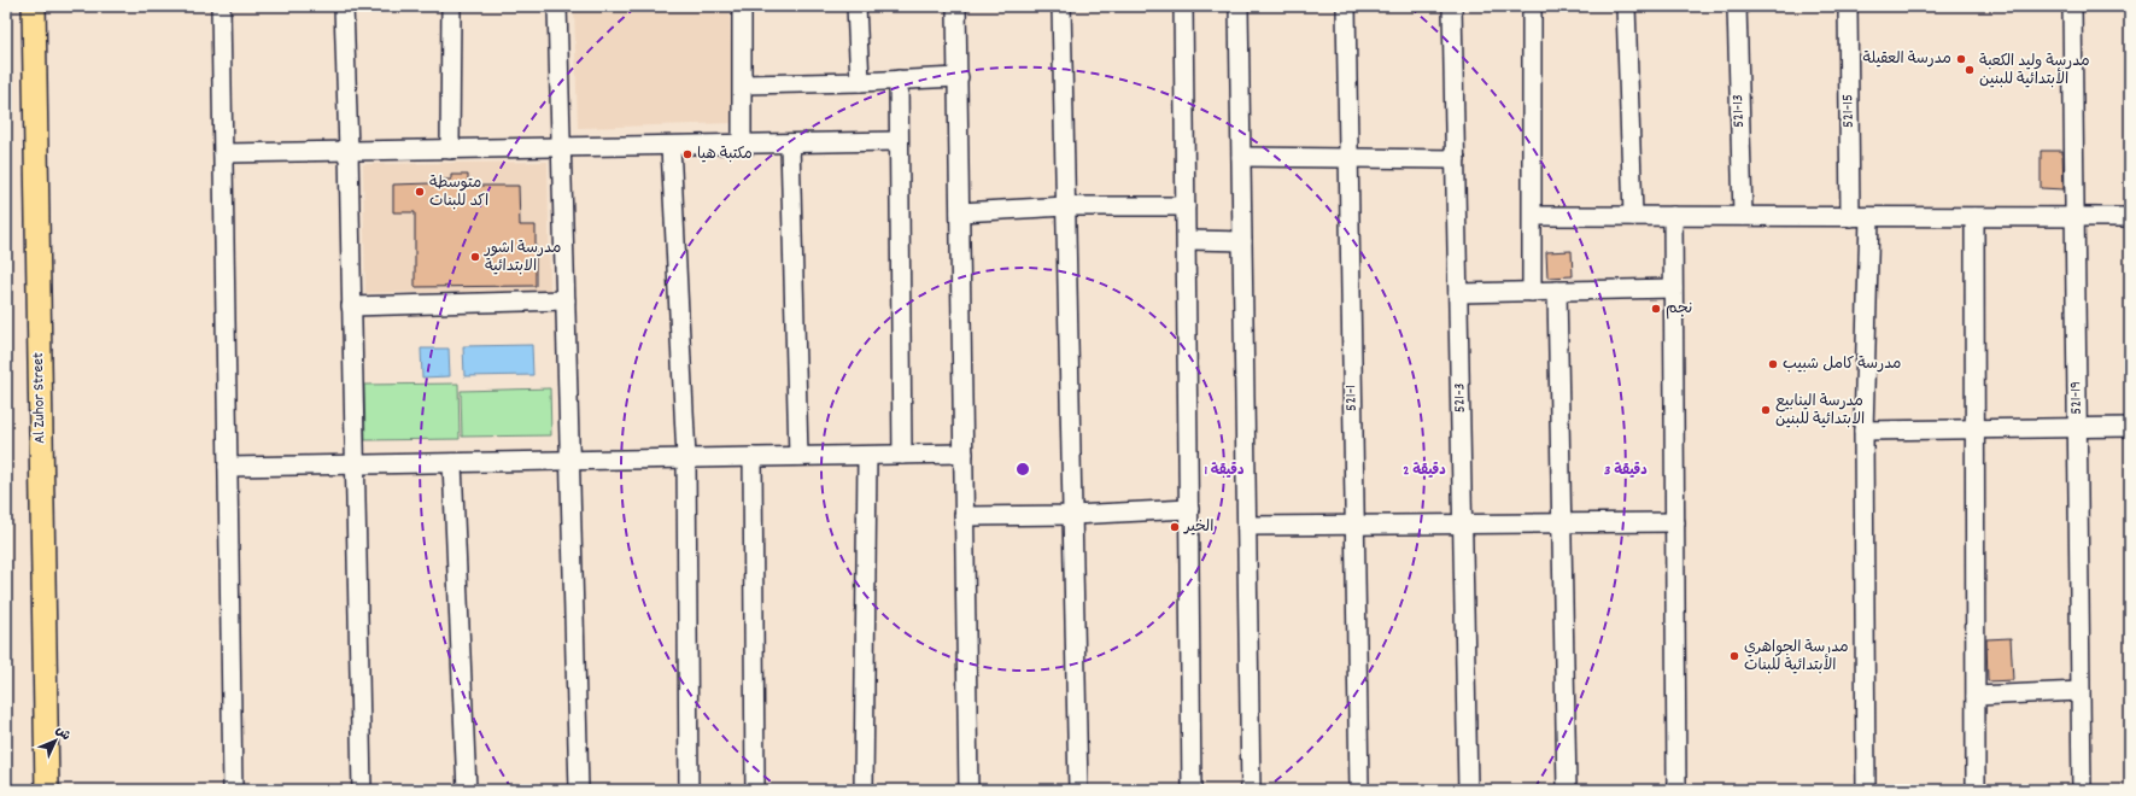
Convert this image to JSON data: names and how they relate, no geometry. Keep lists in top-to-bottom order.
{
  "streets": {
    "main road": ["Al Zuhor Street"],
    "street": [
      "521-13",
      "521-15",
      "521-1",
      "521-3",
      "521-19"
    ]
  },
  "places": [
    "مدرسة العقيلة",
    "مدرسة وليد الكعبة الأبتدائية للبنين",
    "مكتبة هيا",
    "متوسطة اكد للبنات",
    "مدرسة اشور الابتدائية",
    "نجم",
    "مدرسة كامل شبيب",
    "مدرسة الينابيع الابتدائية للبنين",
    "الخير",
    "مدرسة الجواهري الأبتدائية للبنات"
  ],
  "north": "top right",
  "rings": ["1 دقيقة", "2 دقيقة", "3 دقيقة"]
}
